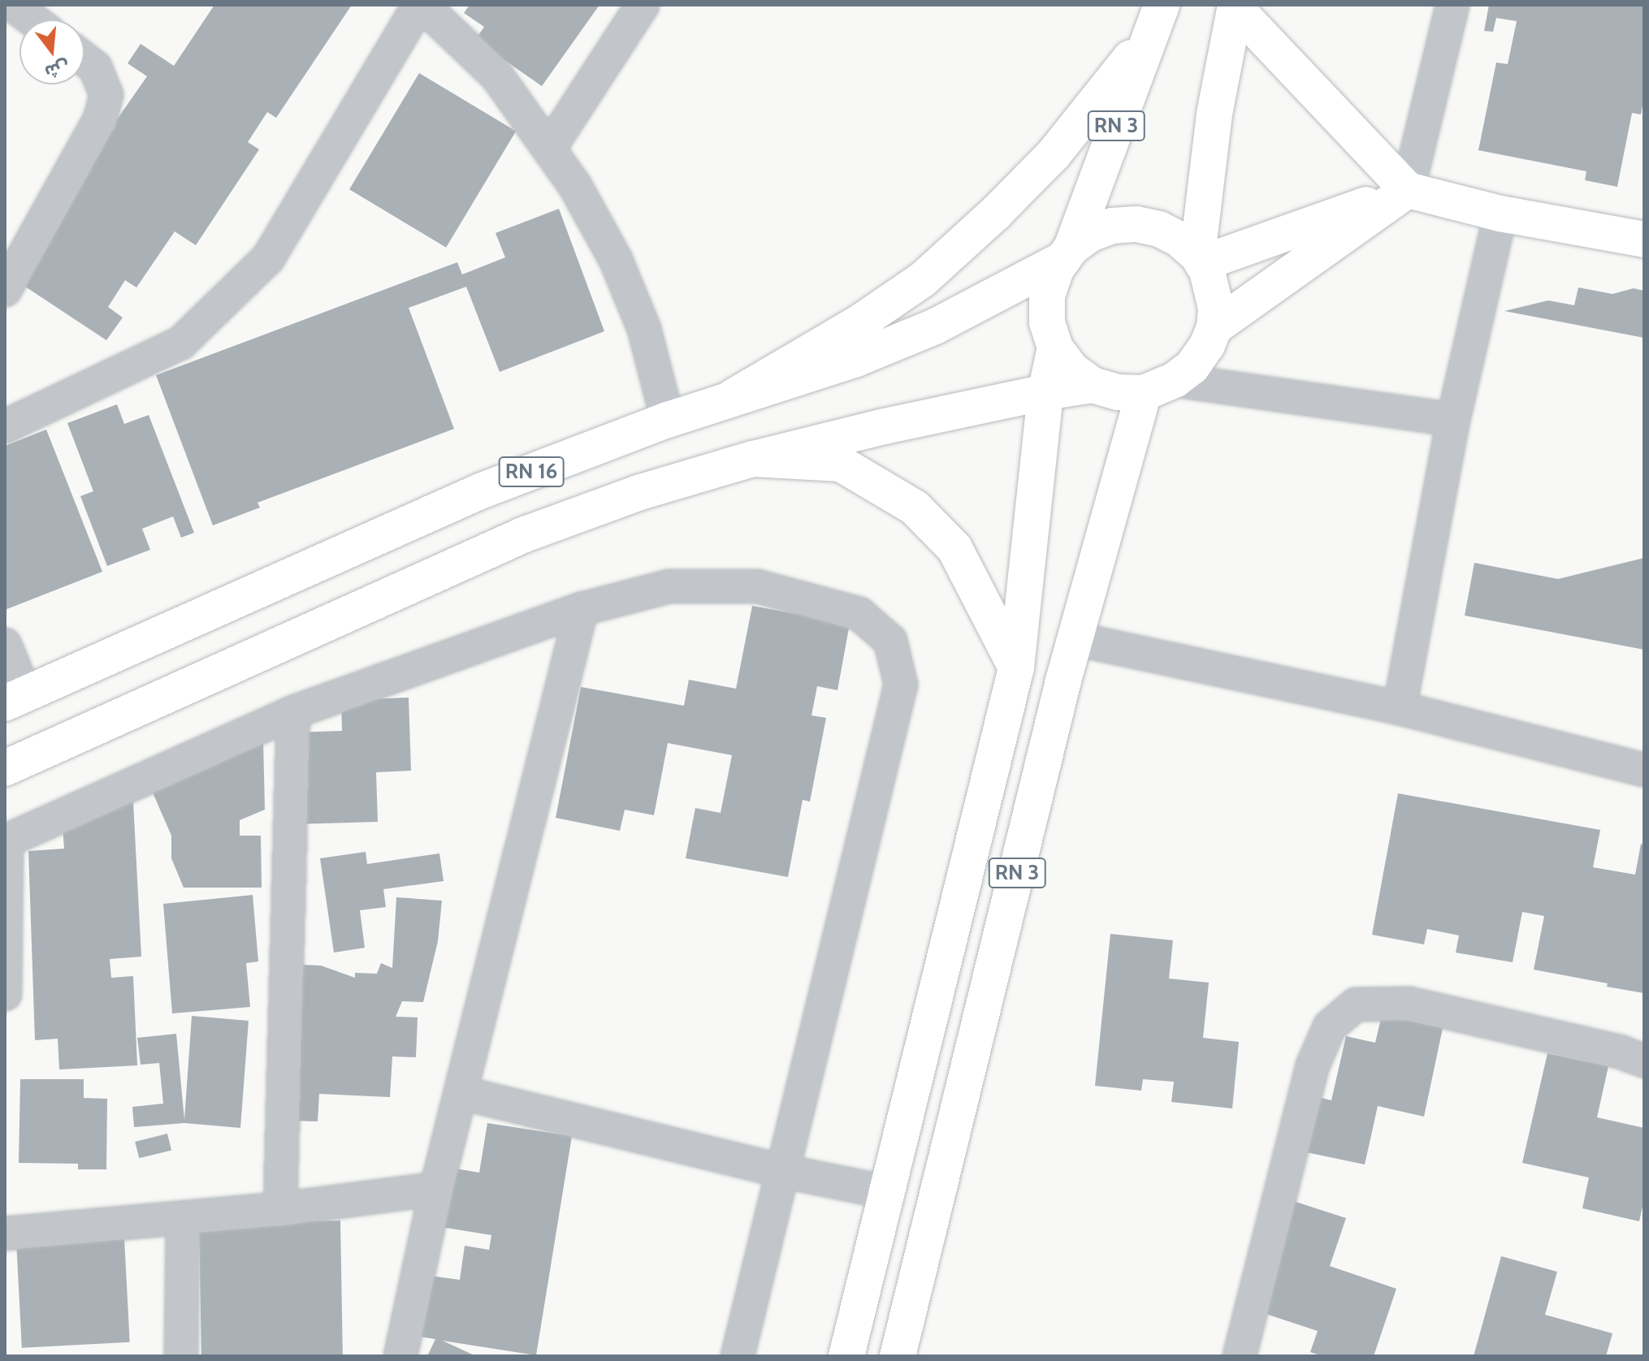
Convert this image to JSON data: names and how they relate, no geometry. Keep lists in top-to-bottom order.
{
  "streets": {
    "main road": ["RN 3", "RN 16"]
  },
  "crossings": [
    ["RN 3", "RN 16"]
  ],
  "north": "bottom"
}
